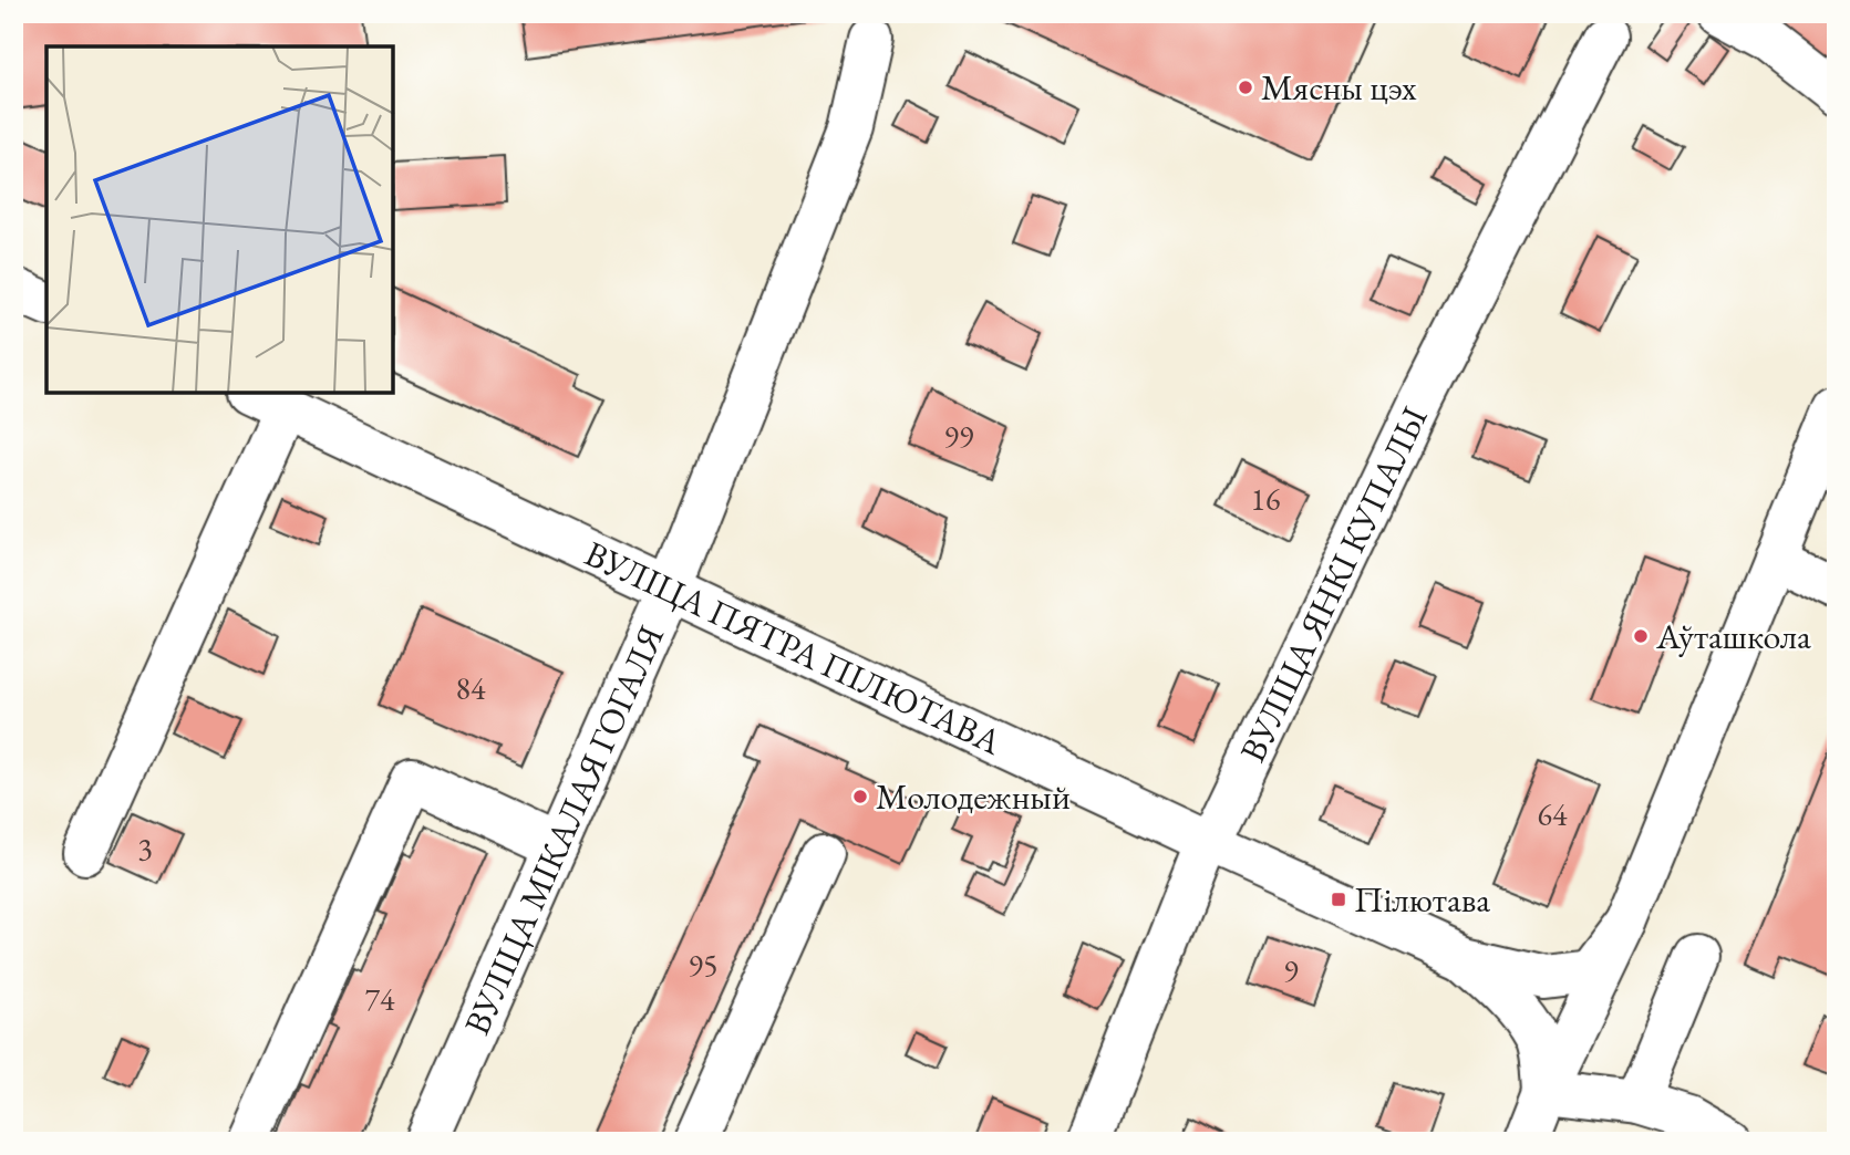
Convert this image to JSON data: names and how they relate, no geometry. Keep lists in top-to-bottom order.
{
  "streets": {
    "street": ["ВУЛІЦА ЯНКІ КУПАЛЫ", "ВУЛІЦА ПЯТРА ПІЛЮТАВА", "ВУЛІЦА МІКАЛАЯ ГОГАЛЯ"]
  },
  "crossings": [
    ["ВУЛІЦА ЯНКІ КУПАЛЫ", "ВУЛІЦА ПЯТРА ПІЛЮТАВА"],
    ["ВУЛІЦА ПЯТРА ПІЛЮТАВА", "ВУЛІЦА МІКАЛАЯ ГОГАЛЯ"]
  ],
  "places": {
    "other": ["Мясны цэх", "Аўташкола", "Молодежный"],
    "transit": ["Пілютава"]
  },
  "house_numbers": [
    "99",
    "16",
    "84",
    "64",
    "3",
    "95",
    "9",
    "74"
  ]
}
